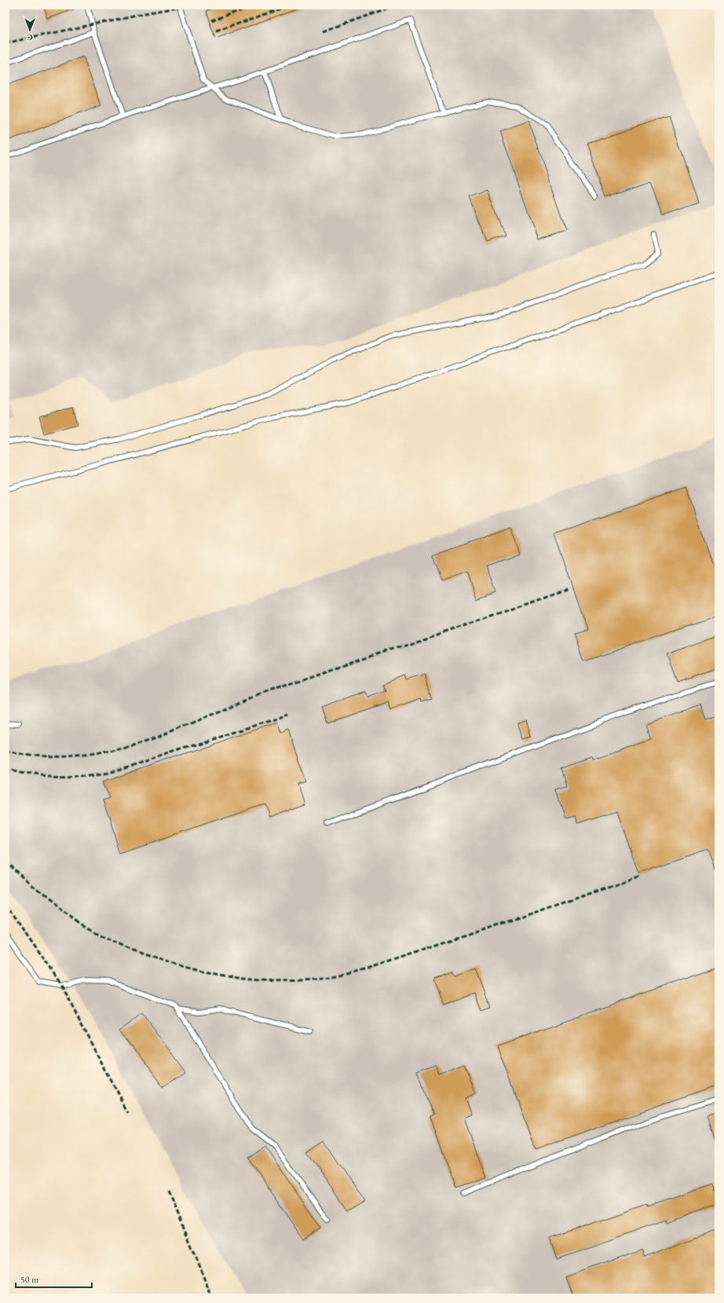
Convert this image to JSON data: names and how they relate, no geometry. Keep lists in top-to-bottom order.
{
  "scale_bar": "50 m",
  "north": "bottom"
}
